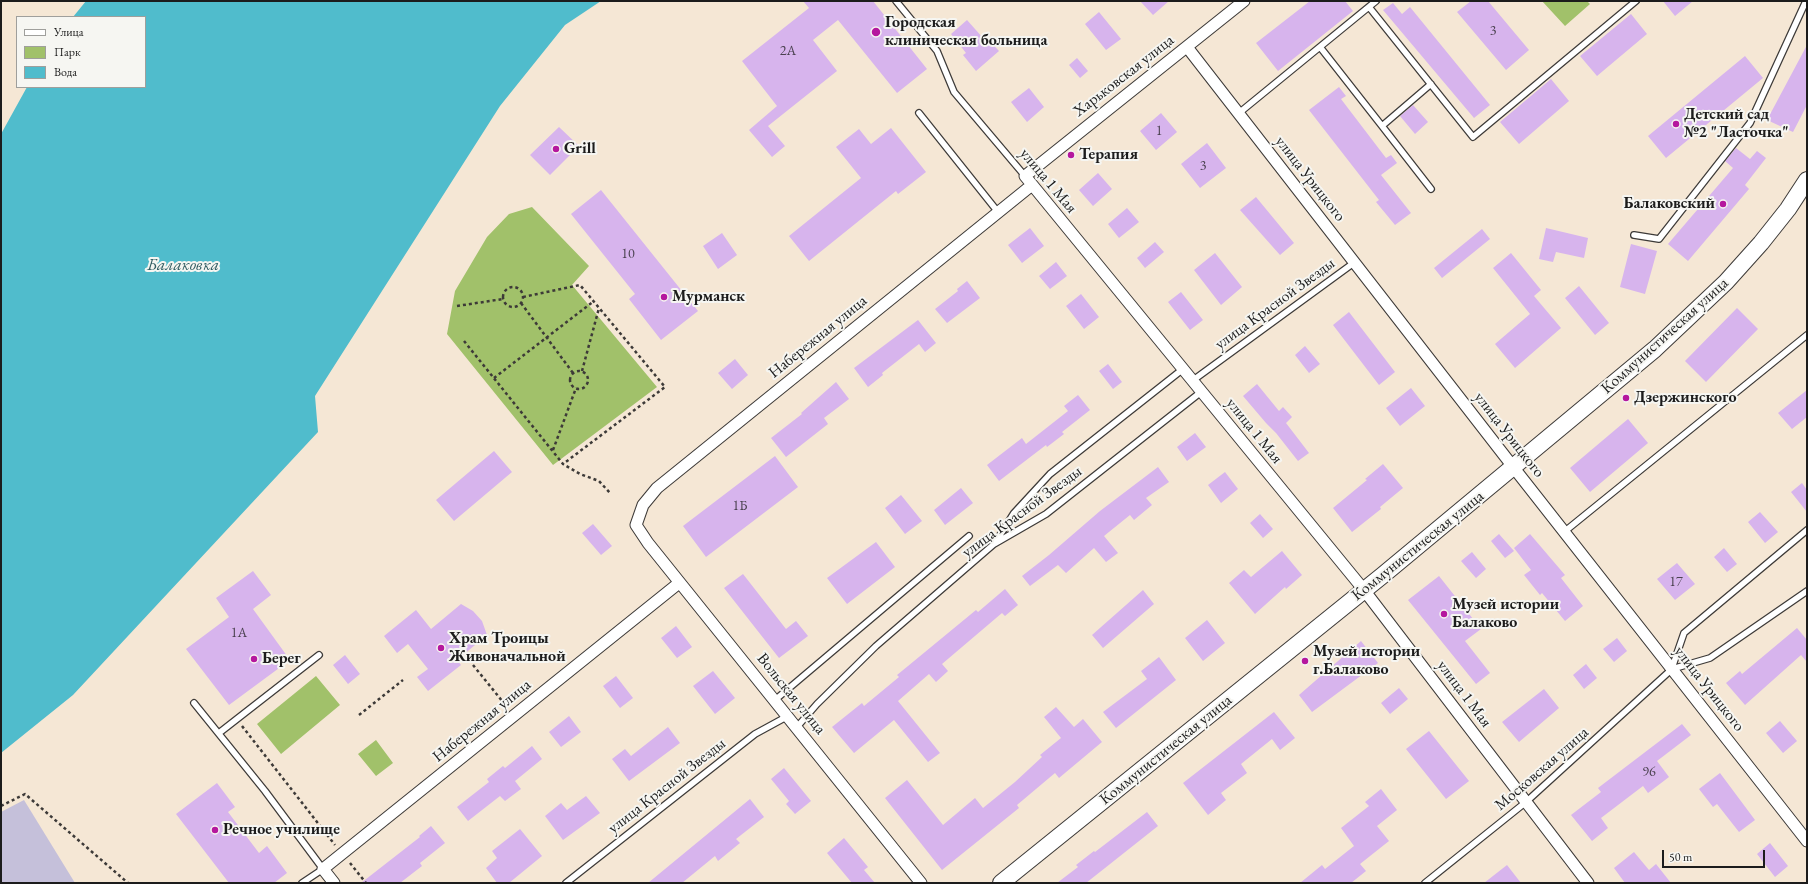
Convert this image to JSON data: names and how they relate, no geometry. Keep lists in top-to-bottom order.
{
  "streets": {
    "main road": ["Коммунистическая улица"],
    "street": [
      "Харьковская улица",
      "улица Урицкого",
      "улица 1 Мая",
      "Набережная улица",
      "Вольская улица"
    ],
    "lane": ["улица Красной Звезды", "Московская улица"]
  },
  "crossings": [
    ["Харьковская улица", "улица Урицкого"],
    ["Харьковская улица", "улица 1 Мая"],
    ["Харьковская улица", "Набережная улица"],
    ["улица Урицкого", "улица Красной Звезды"],
    ["улица Урицкого", "Коммунистическая улица"],
    ["улица Урицкого", "Московская улица"],
    ["улица 1 Мая", "улица Красной Звезды"],
    ["улица 1 Мая", "Коммунистическая улица"],
    ["улица 1 Мая", "Набережная улица"],
    ["улица 1 Мая", "Московская улица"],
    ["улица Красной Звезды", "Вольская улица"],
    ["Набережная улица", "Вольская улица"]
  ],
  "water": ["Балаковка"],
  "places": [
    "Городская клиническая больница",
    "Детский сад №2 \"Ласточка\"",
    "Grill",
    "Терапия",
    "Балаковский",
    "Мурманск",
    "Дзержинского",
    "Музей истории Балаково",
    "Храм Троицы Живоначальной",
    "Берег",
    "Музей истории г.Балаково",
    "Речное училище"
  ],
  "house_numbers": [
    "3",
    "2А",
    "1",
    "3",
    "10",
    "1Б",
    "17",
    "1А",
    "96"
  ],
  "legend": ["Улица", "Парк", "Вода"],
  "scale_bar": "50 m"
}
